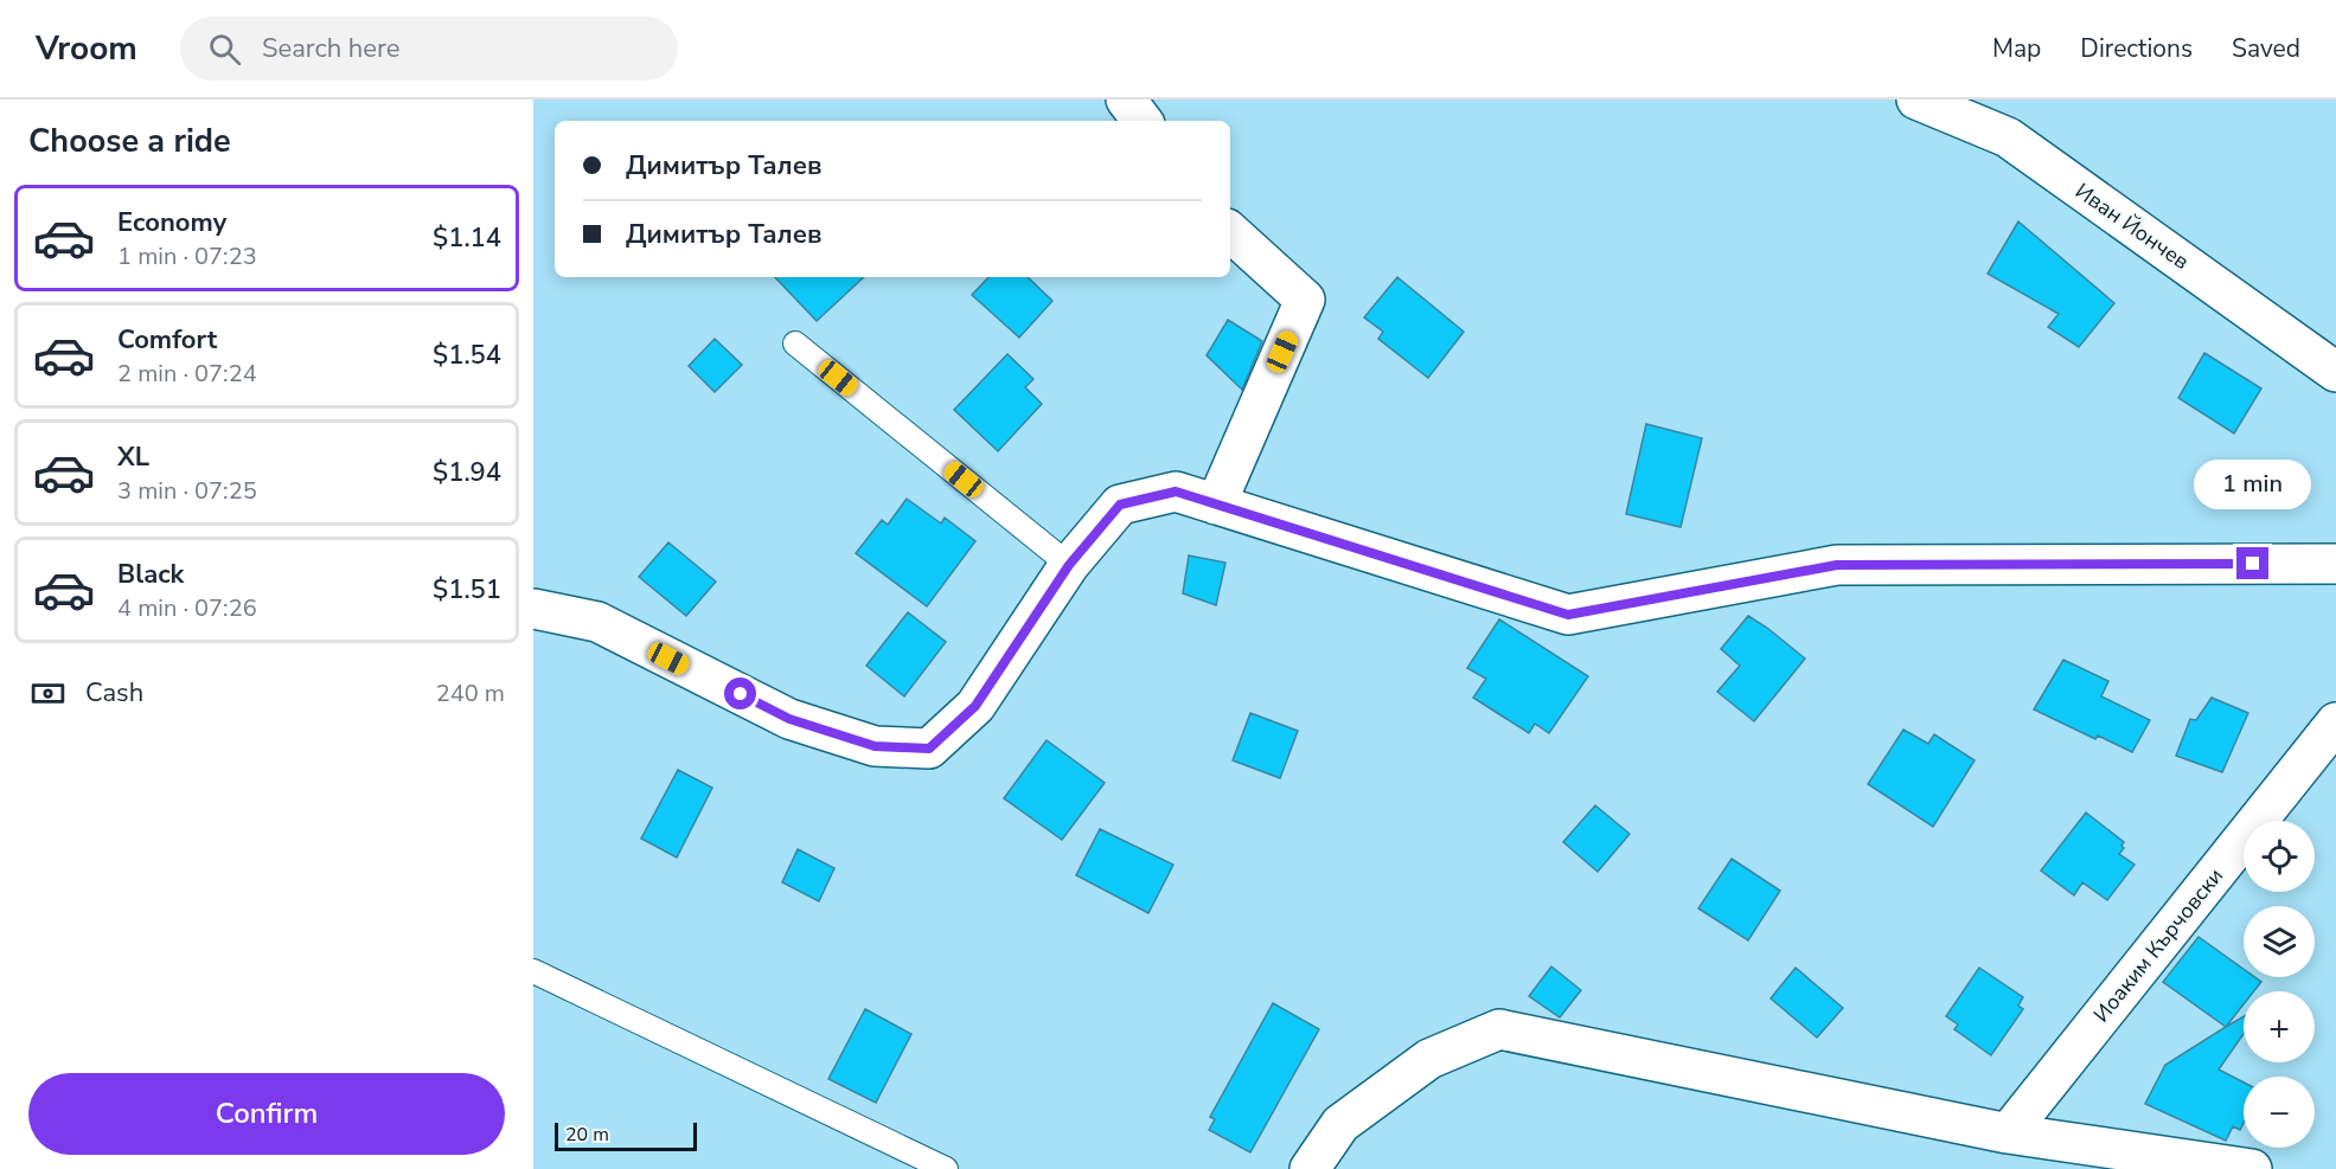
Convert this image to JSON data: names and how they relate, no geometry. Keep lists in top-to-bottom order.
{
  "streets": {
    "street": ["Иван Йончев", "Иоаким Кърчовски"]
  },
  "scale_bar": "20 m",
  "page": {
    "header": "Vroom",
    "search": "Search here",
    "nav": ["Map", "Directions", "Saved"],
    "heading": "Choose a ride",
    "banner": ["Димитър Талев", "Димитър Талев"],
    "list": [
      {
        "name": "Economy",
        "note": "1 min · 07:23",
        "value": "$1.14"
      },
      {
        "name": "Comfort",
        "note": "2 min · 07:24",
        "value": "$1.54"
      },
      {
        "name": "XL",
        "note": "3 min · 07:25",
        "value": "$1.94"
      },
      {
        "name": "Black",
        "note": "4 min · 07:26",
        "value": "$1.51"
      }
    ],
    "bubble": "1 min",
    "pay": ["Cash", "240 m"],
    "map_buttons": ["+", "−"],
    "buttons": "Confirm",
    "scale": "20 m"
  }
}
